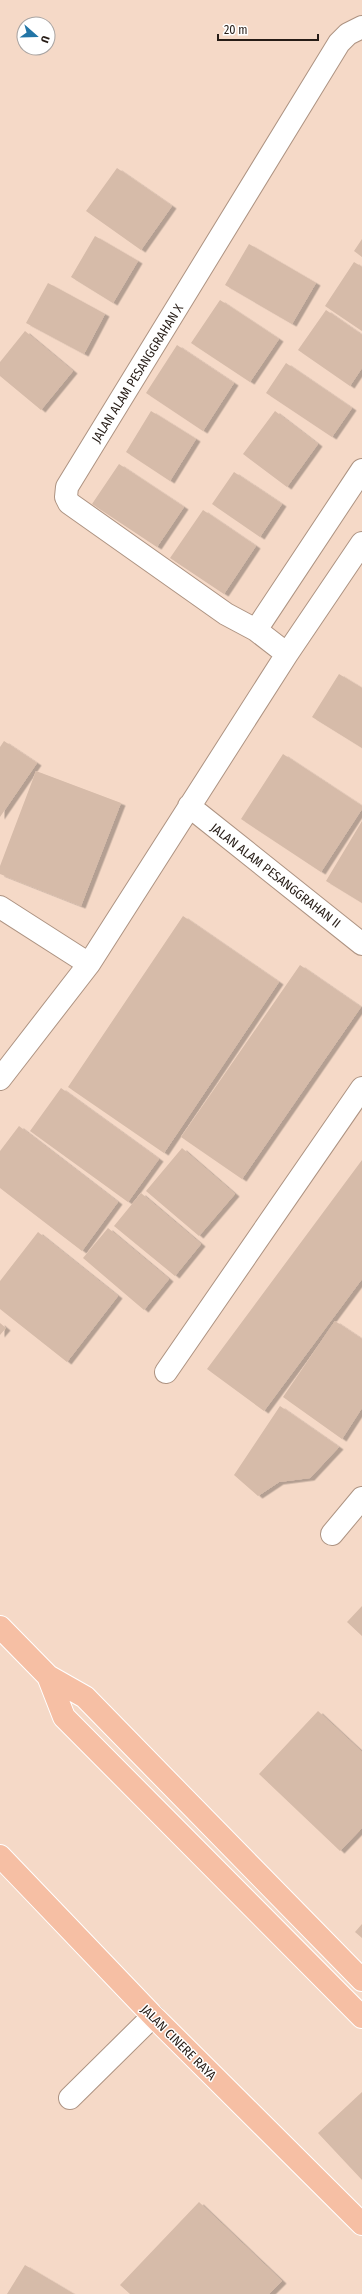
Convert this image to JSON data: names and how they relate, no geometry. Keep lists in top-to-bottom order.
{
  "streets": {
    "main road": ["JALAN CINERE RAYA"],
    "street": ["JALAN ALAM PESANGGRAHAN X", "JALAN ALAM PESANGGRAHAN II"]
  },
  "scale_bar": "20 m",
  "north": "right"
}
